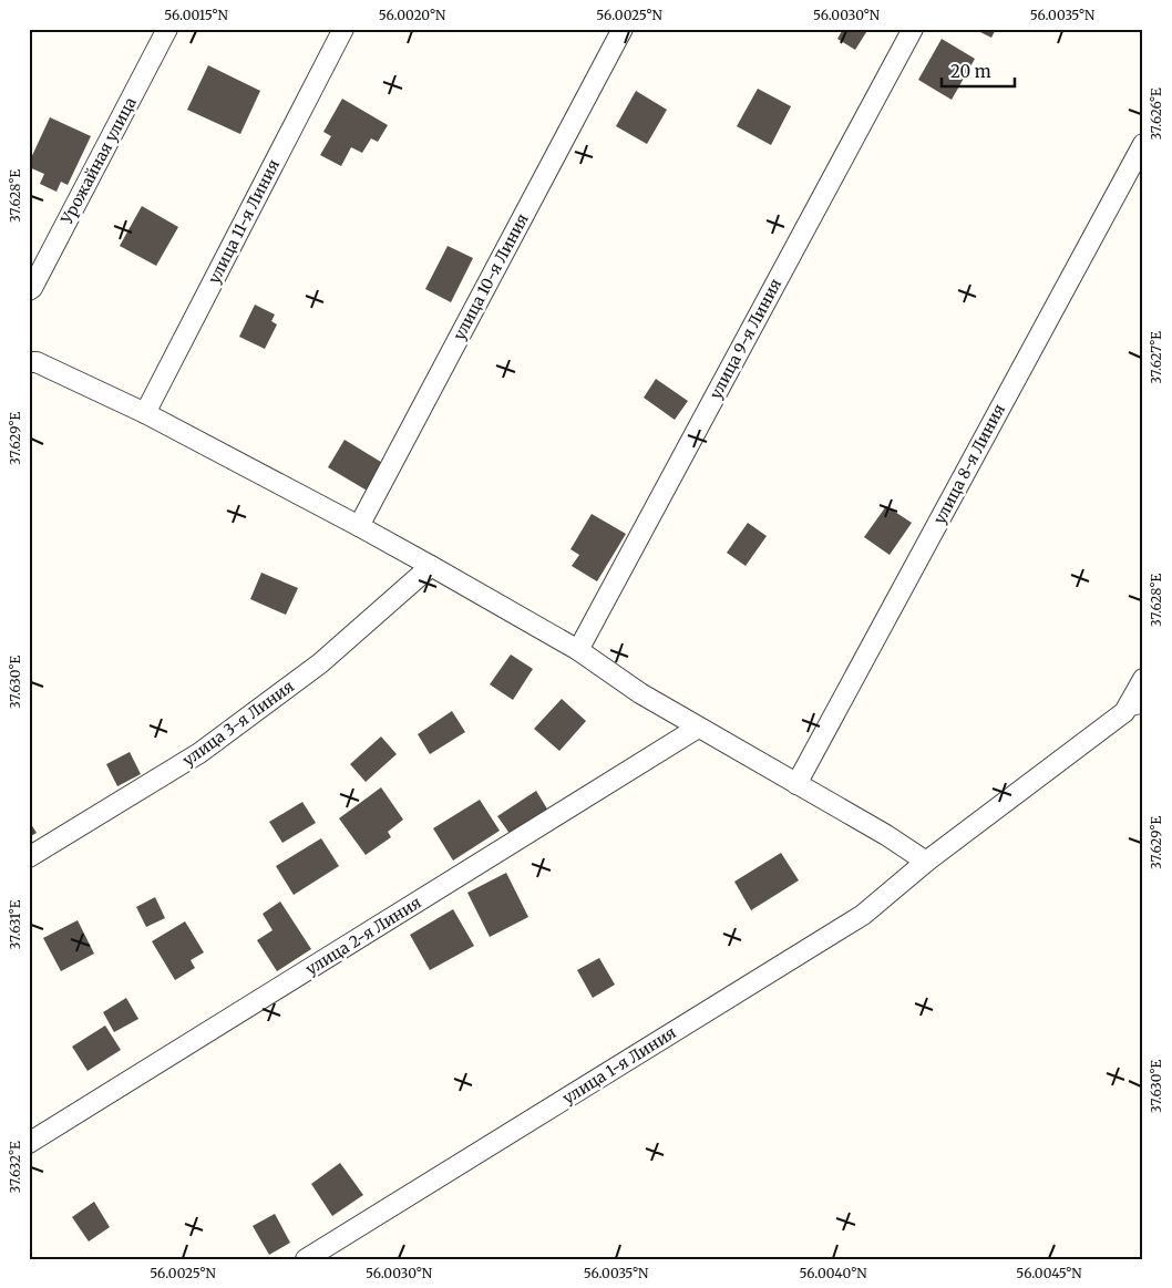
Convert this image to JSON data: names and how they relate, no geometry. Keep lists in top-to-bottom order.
{
  "streets": {
    "street": [
      "Урожайная улица",
      "улица 11-я Линия",
      "улица 10-я Линия",
      "улица 9-я Линия",
      "улица 8-я Линия",
      "улица 3-я Линия",
      "улица 2-я Линия",
      "улица 1-я Линия"
    ]
  },
  "scale_bar": "20 m",
  "coordinates": [
    "56.0015°N",
    "56.0020°N",
    "56.0025°N",
    "56.0030°N",
    "56.0035°N",
    "37.626°E",
    "37.628°E",
    "37.627°E",
    "37.629°E",
    "37.630°E",
    "37.631°E",
    "37.632°E",
    "56.0040°N",
    "56.0045°N"
  ]
}
